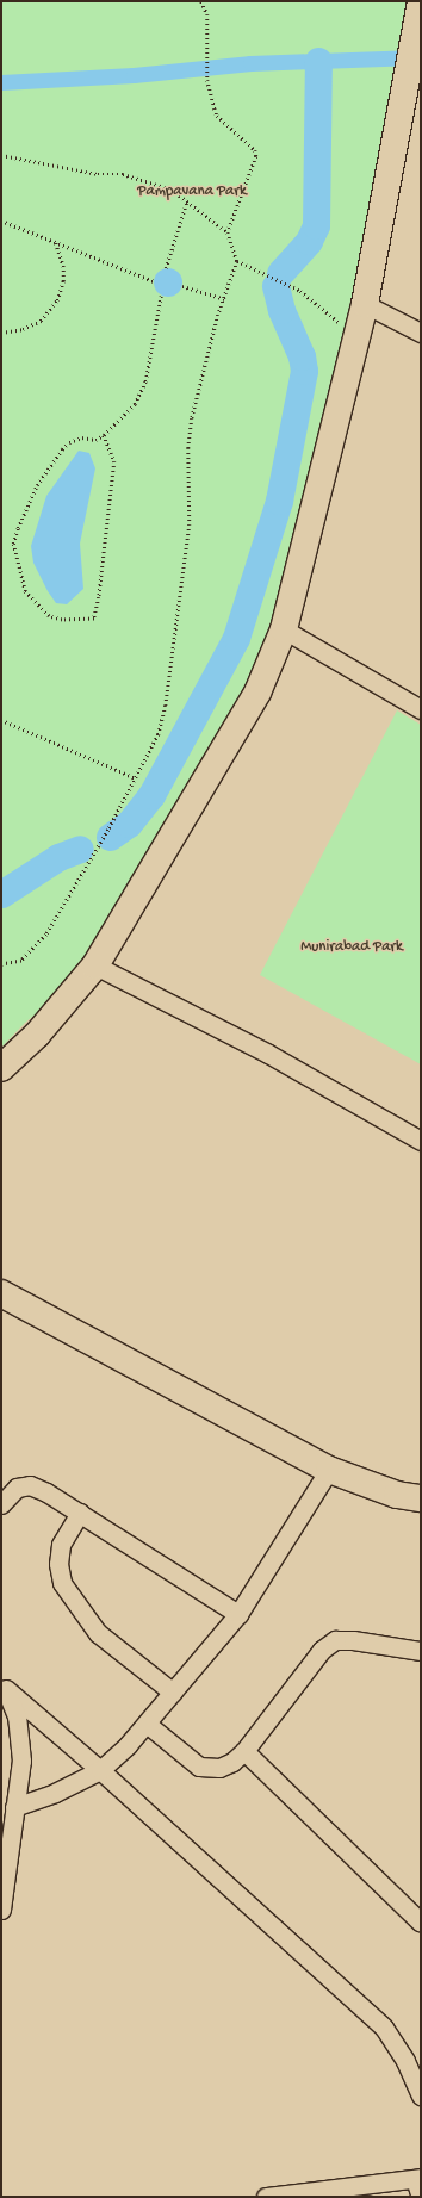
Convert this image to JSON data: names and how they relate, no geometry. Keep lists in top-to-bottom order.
{
  "parks": ["Pampavana Park", "Munirabad Park"]
}
